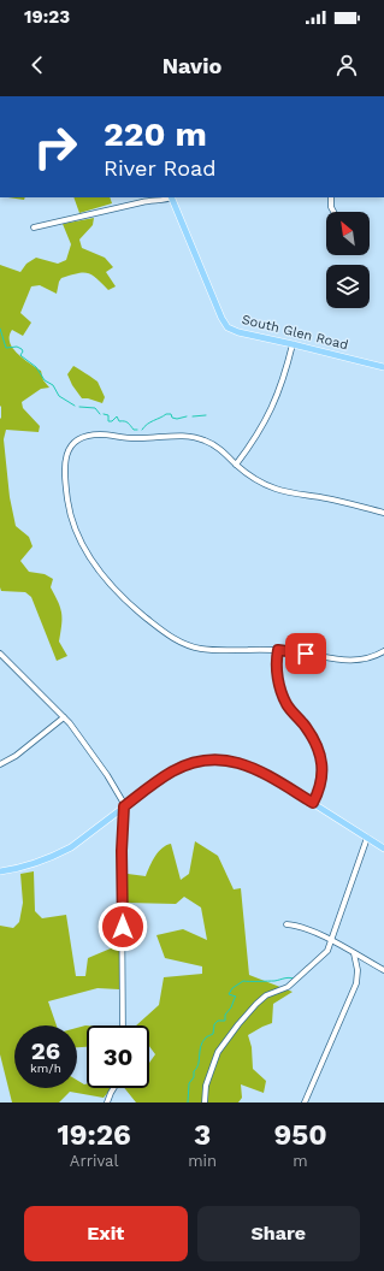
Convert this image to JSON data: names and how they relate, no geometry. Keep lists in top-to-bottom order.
{
  "streets": {
    "main road": ["South Glen Road"]
  },
  "north": "top left",
  "page": {
    "status": "19:23",
    "header": "Navio",
    "turn": ["220 m", "River Road"],
    "speed": "26 km/h",
    "limit": "30",
    "eta": [
      "19:26",
      "Arrival",
      "3",
      "min",
      "950",
      "m"
    ],
    "buttons": ["Exit", "Share"]
  }
}
